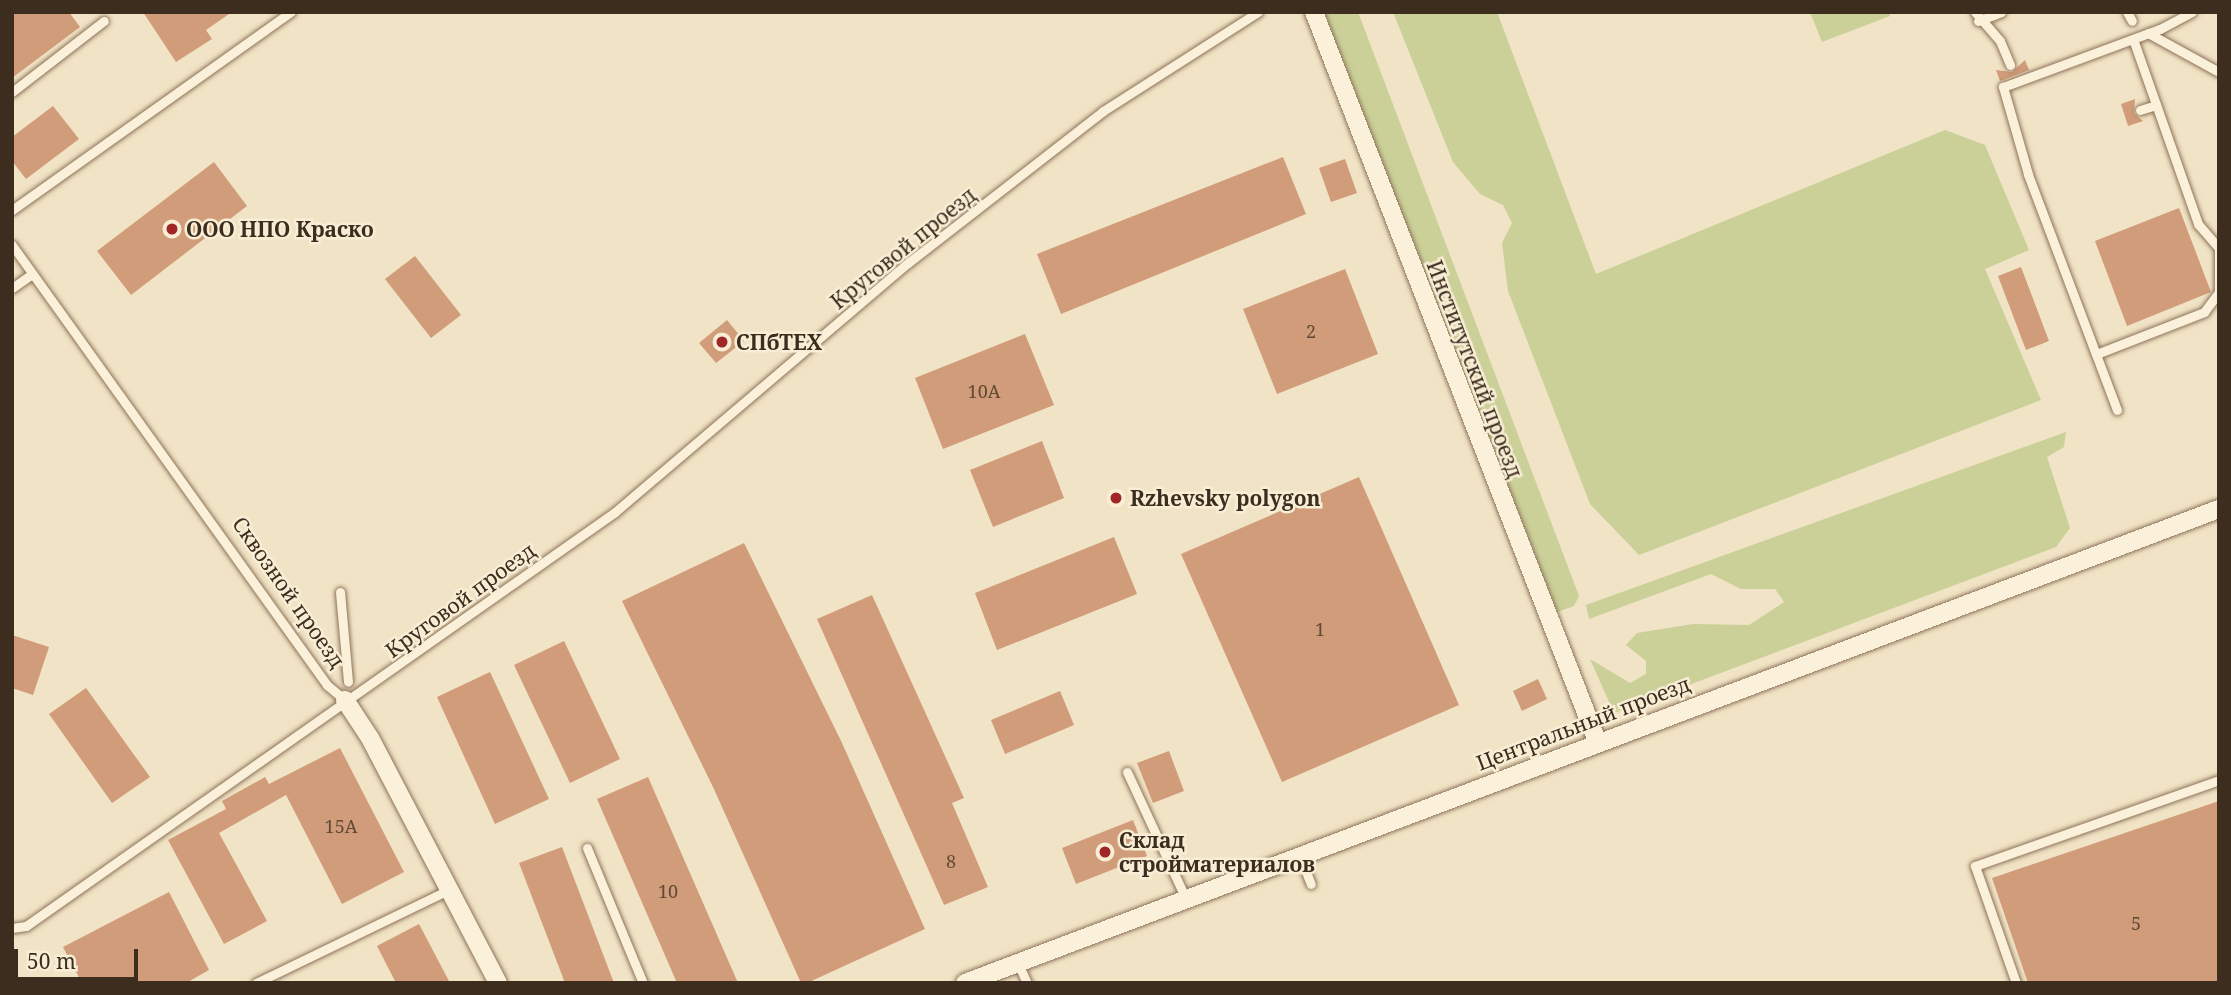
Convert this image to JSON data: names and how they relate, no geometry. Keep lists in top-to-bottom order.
{
  "streets": {
    "street": ["Институтский проезд", "Сквозной проезд", "Центральный проезд"],
    "lane": ["Круговой проезд"]
  },
  "crossings": [
    ["Круговой проезд", "Сквозной проезд"],
    ["Институтский проезд", "Центральный проезд"]
  ],
  "places": [
    "ООО НПО Краско",
    "СПбТЕХ",
    "Rzhevsky polygon",
    "Склад стройматериалов"
  ],
  "house_numbers": [
    "2",
    "10А",
    "1",
    "15А",
    "8",
    "10",
    "5"
  ],
  "scale_bar": "50 m"
}
